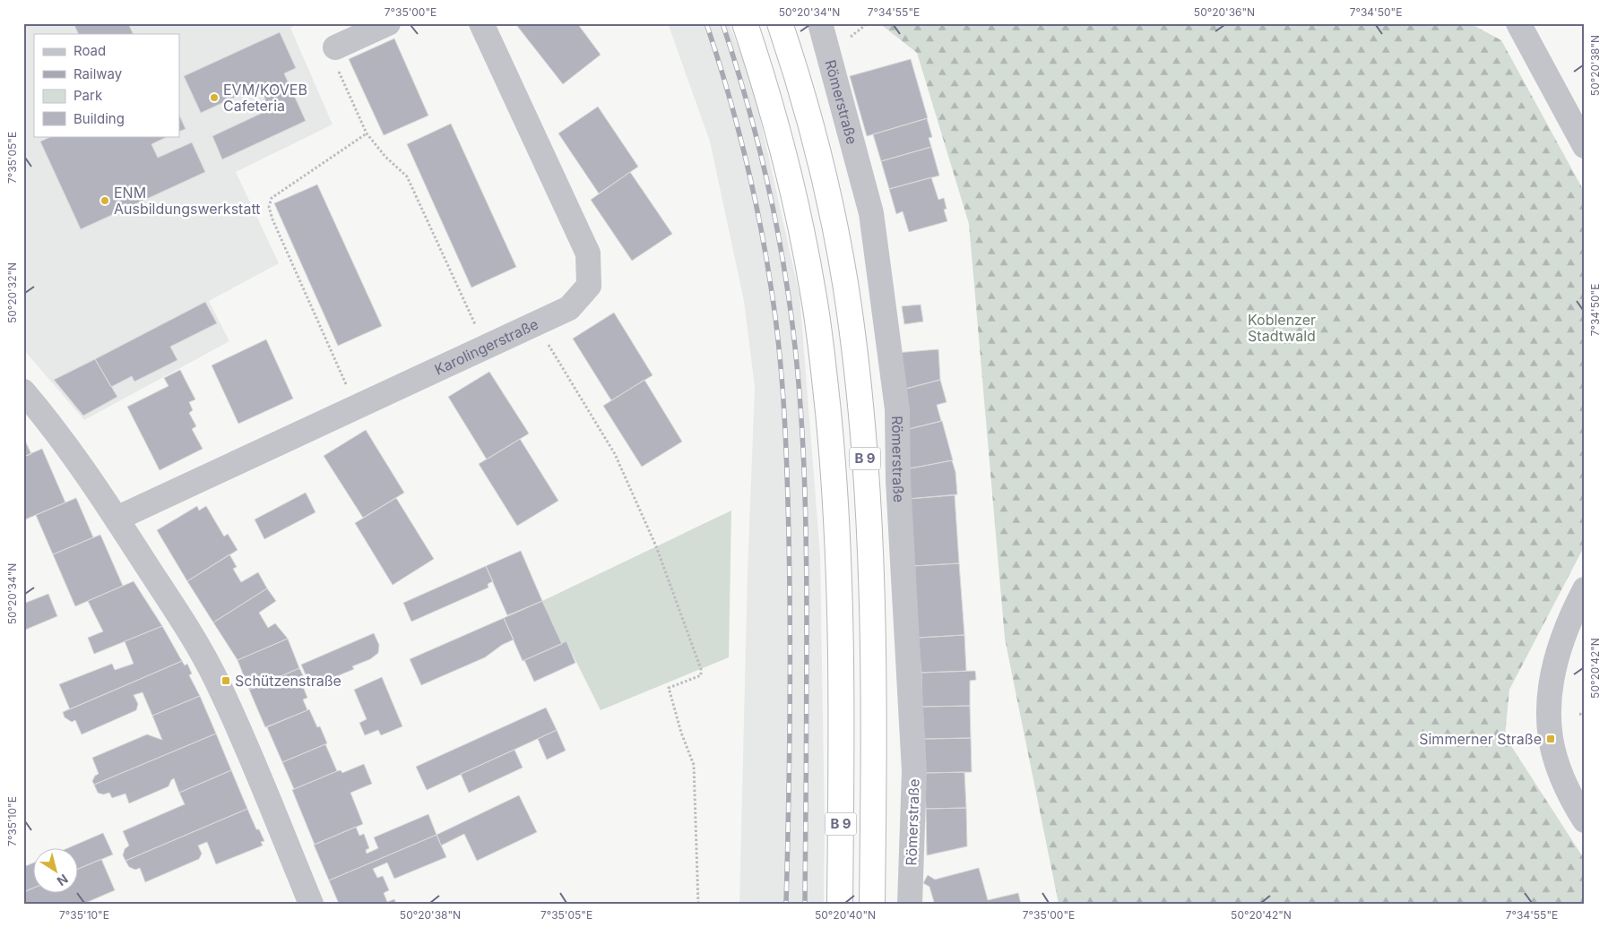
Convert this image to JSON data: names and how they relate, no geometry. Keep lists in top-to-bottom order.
{
  "streets": {
    "highway": ["B 9"],
    "street": ["Römerstraße", "Karolingerstraße"]
  },
  "parks": ["Koblenzer Stadtwald"],
  "places": {
    "other": ["EVM/KOVEB Cafeteria", "ENM Ausbildungswerkstatt"],
    "transit": ["Schützenstraße", "Simmerner Straße"]
  },
  "legend": [
    "Road",
    "Railway",
    "Park",
    "Building"
  ],
  "north": "bottom right",
  "coordinates": [
    "7°35'00\"E",
    "50°20'34\"N",
    "7°34'55\"E",
    "50°20'36\"N",
    "7°34'50\"E",
    "50°20'38\"N",
    "7°35'05\"E",
    "50°20'32\"N",
    "50°20'42\"N",
    "7°35'10\"E",
    "50°20'40\"N"
  ]
}
